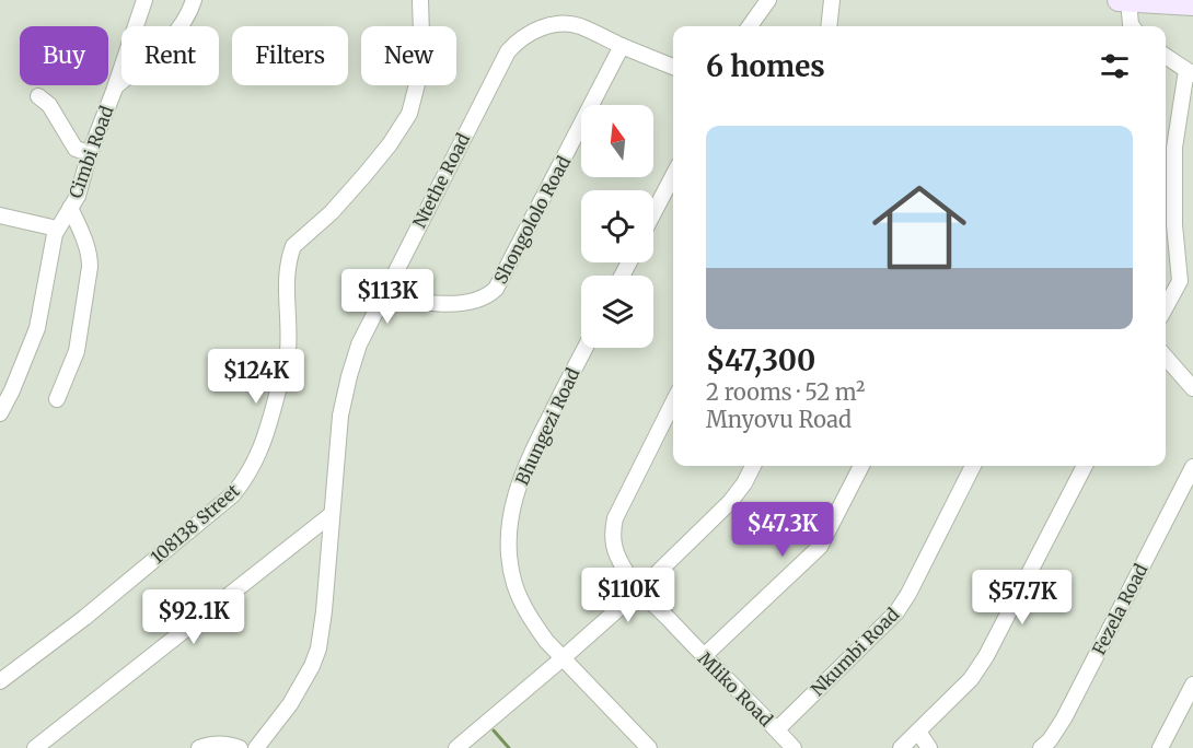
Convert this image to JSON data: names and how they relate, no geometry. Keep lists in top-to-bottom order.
{
  "streets": {
    "street": [
      "Cimbi Road",
      "Ntethe Road",
      "Shongololo Road",
      "Bhungezi Road",
      "108138 Street",
      "Fezela Road",
      "Nkumbi Road",
      "Mliko Road"
    ]
  },
  "crossings": [
    ["Ntethe Road", "Shongololo Road"],
    ["Nkumbi Road", "Mliko Road"]
  ],
  "north": "top",
  "page": {
    "chip": [
      "Buy",
      "Rent",
      "Filters",
      "New"
    ],
    "heading": "6 homes",
    "list": [
      {
        "name": "$47,300",
        "note": "2 rooms · 52 m² · Mnyovu Road"
      }
    ],
    "price": [
      "$113K",
      "$124K",
      "$47.3K",
      "$110K",
      "$57.7K",
      "$92.1K"
    ]
  }
}
